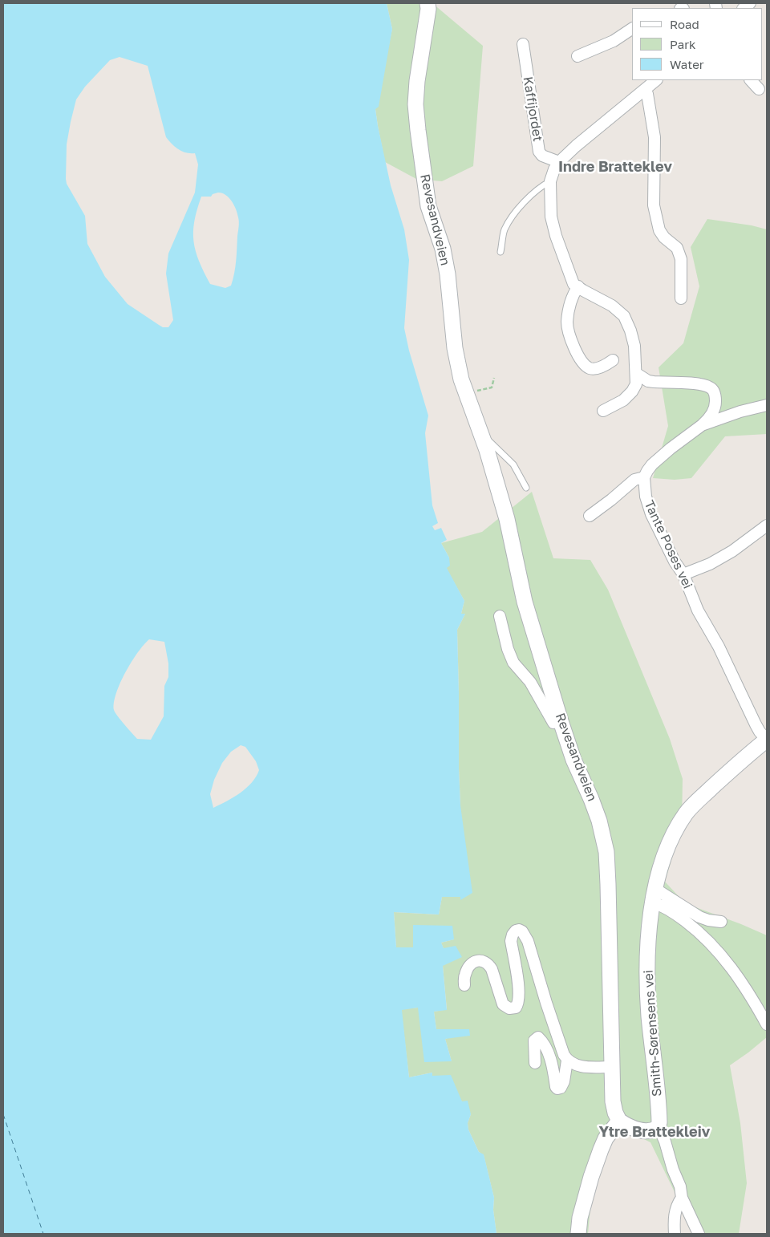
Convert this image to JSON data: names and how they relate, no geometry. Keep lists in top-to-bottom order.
{
  "streets": {
    "main road": ["Revesandveien", "Smith-Sørensens vei"],
    "street": ["Kaffijordet", "Tante Poses vei"]
  },
  "crossings": [
    ["Tante Poses vei", "Smith-Sørensens vei"]
  ],
  "districts": ["Indre Bratteklev", "Ytre Brattekleiv"],
  "legend": ["Road", "Park", "Water"]
}
